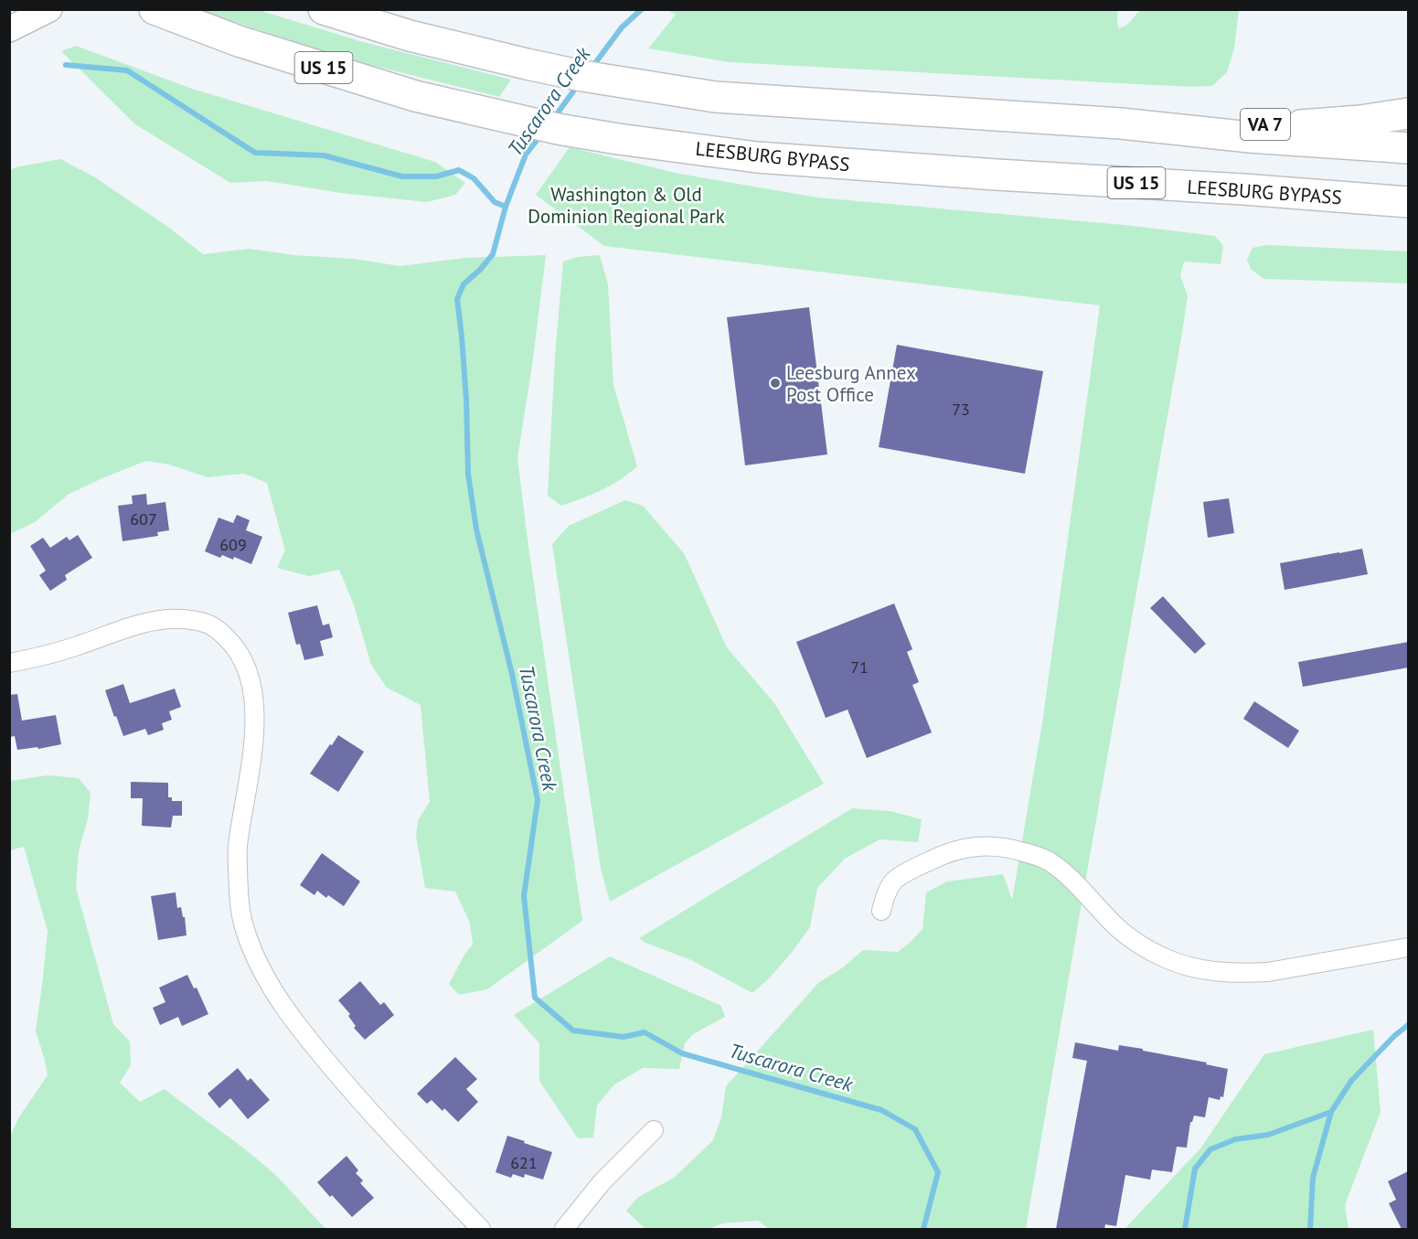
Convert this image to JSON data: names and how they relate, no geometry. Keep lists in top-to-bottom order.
{
  "streets": {
    "highway": ["US 15", "VA 7", "LEESBURG BYPASS"]
  },
  "water": ["Tuscarora Creek"],
  "parks": ["Washington & Old Dominion Regional Park"],
  "places": ["Leesburg Annex Post Office"],
  "house_numbers": [
    "73",
    "607",
    "609",
    "71",
    "621"
  ]
}
